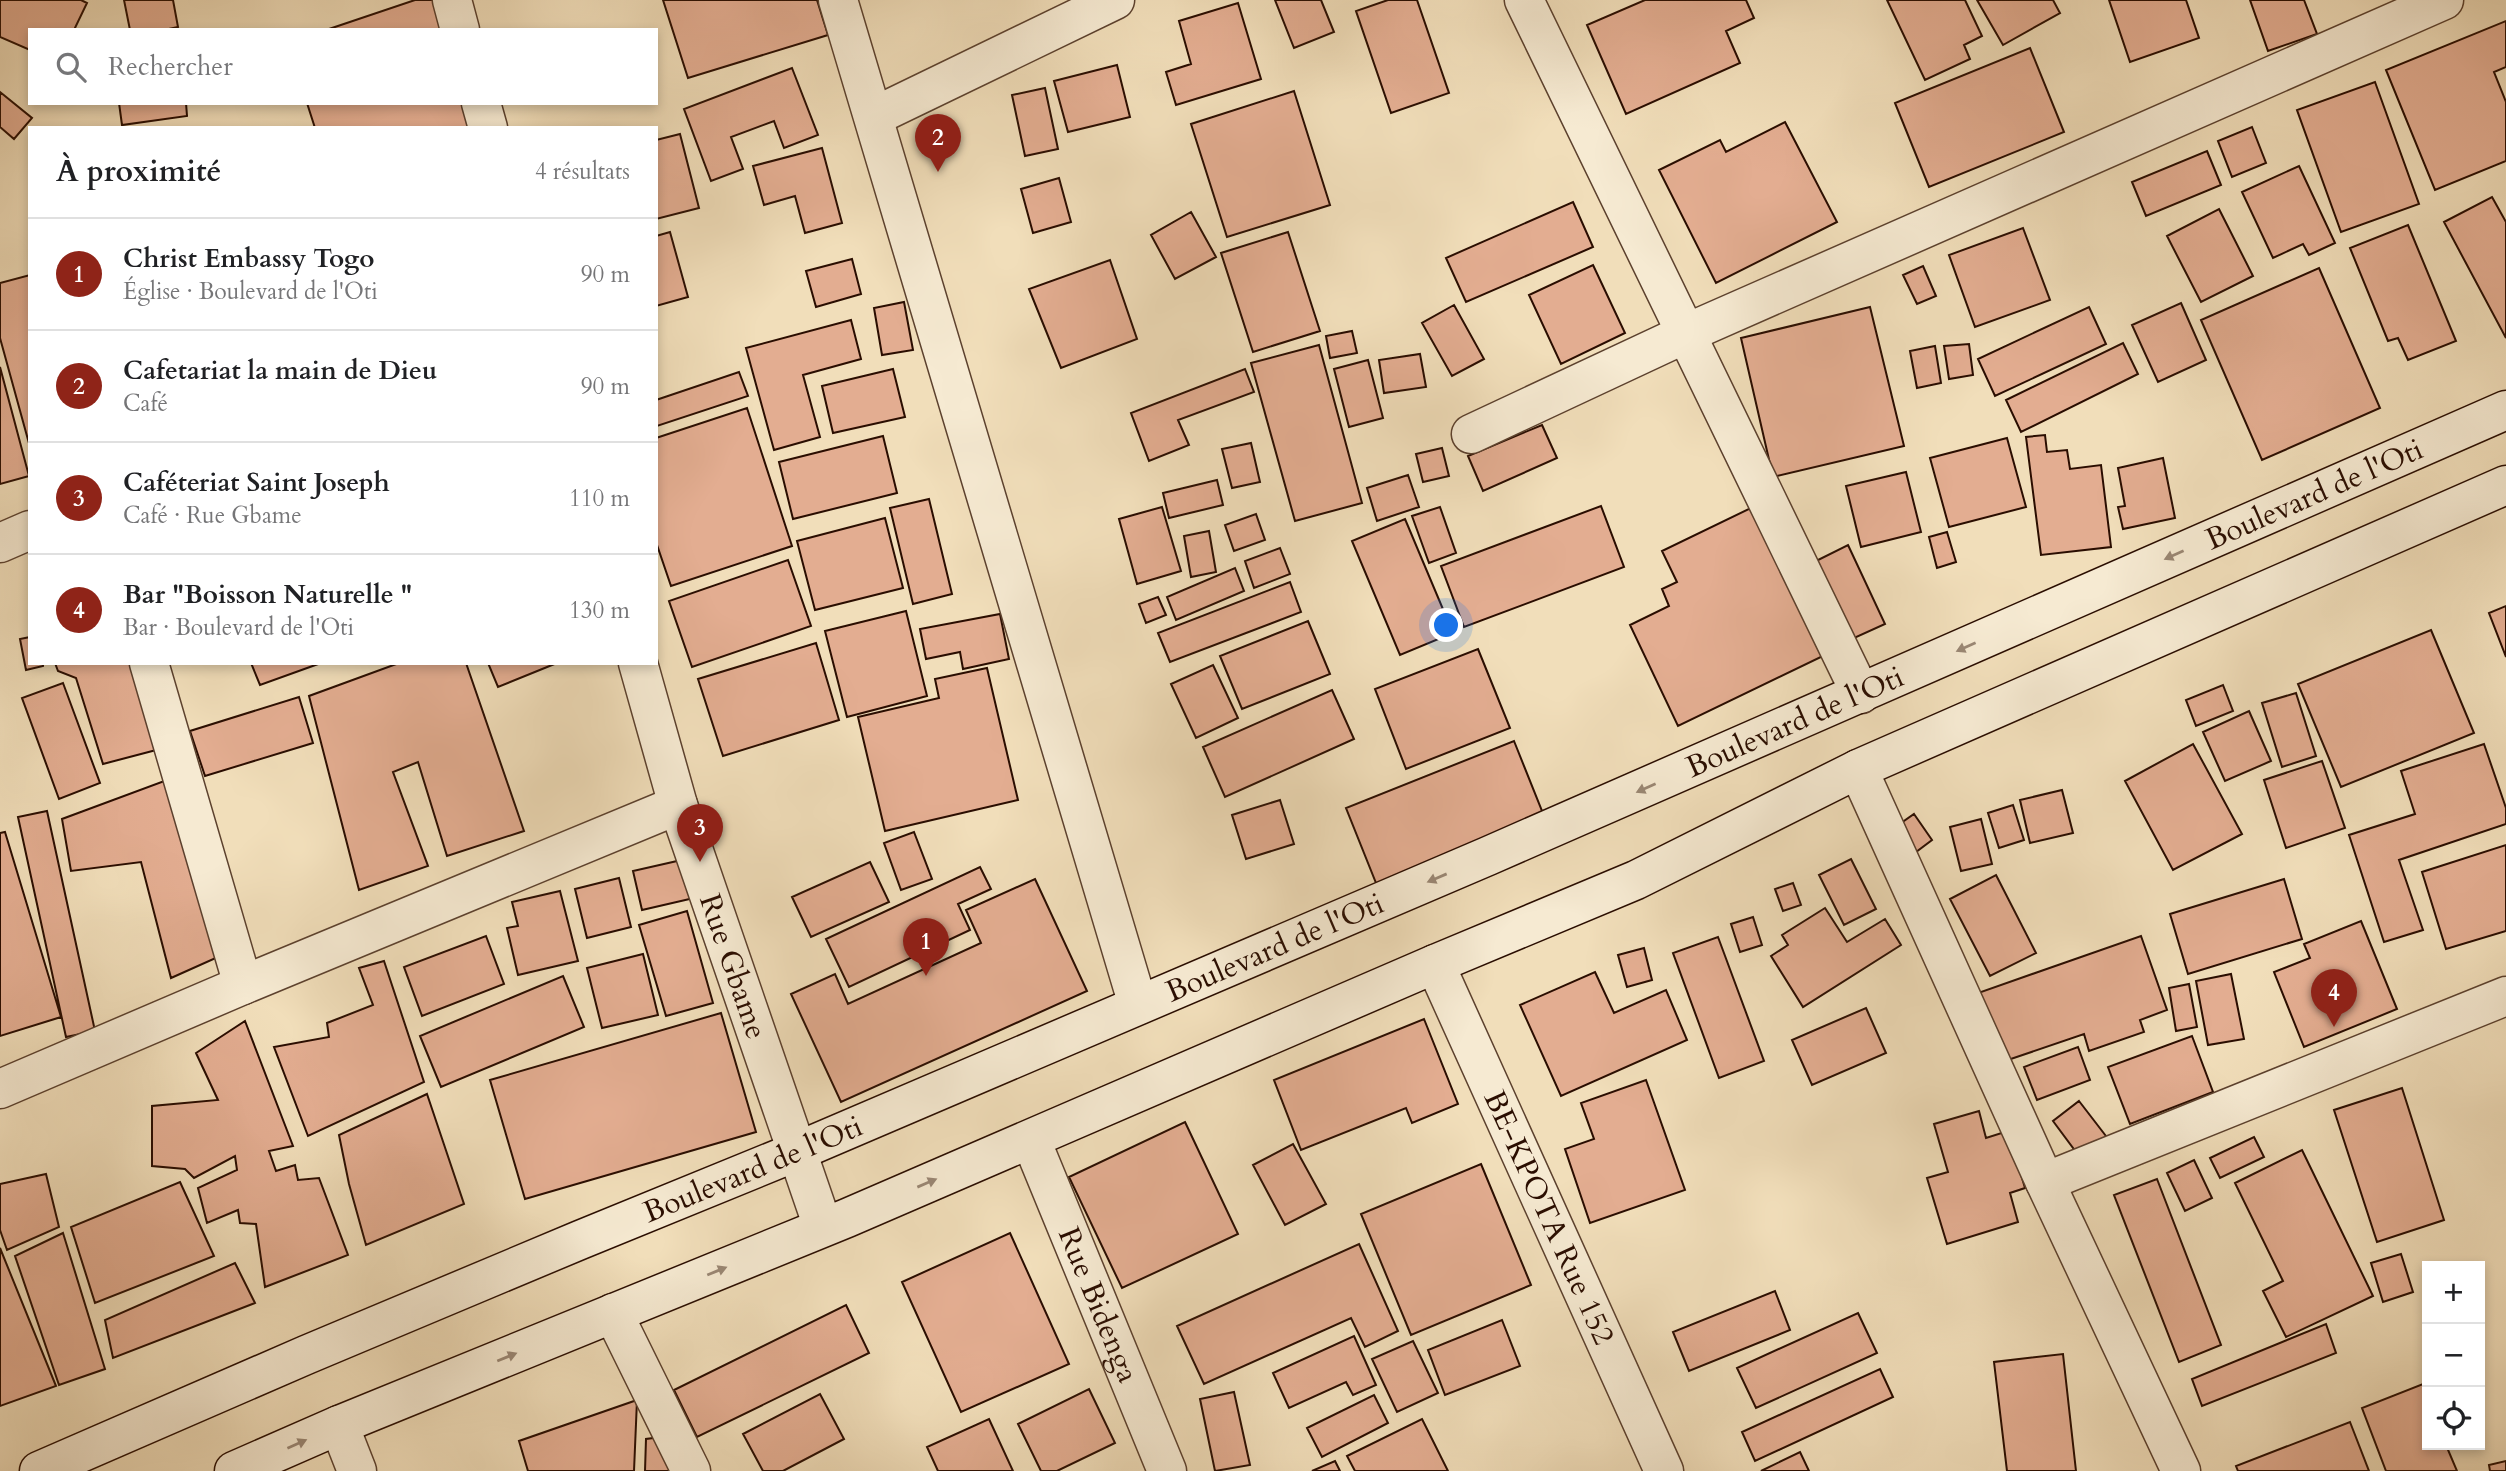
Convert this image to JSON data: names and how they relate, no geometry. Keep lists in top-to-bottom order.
{
  "streets": {
    "street": [
      "Boulevard de l'Oti",
      "Rue Gbame",
      "BE-KPOTA Rue 152",
      "Rue Bidenga"
    ]
  },
  "crossings": [
    ["Boulevard de l'Oti", "Rue Gbame"]
  ],
  "page": {
    "search": "Rechercher",
    "pins": [
      "2",
      "3",
      "1",
      "4"
    ],
    "heading": ["À proximité", "4 résultats"],
    "list": [
      {
        "mark": "1",
        "name": "Christ Embassy Togo",
        "note": "Église · Boulevard de l'Oti",
        "value": "90 m"
      },
      {
        "mark": "2",
        "name": "Cafetariat la main de Dieu",
        "note": "Café",
        "value": "90 m"
      },
      {
        "mark": "3",
        "name": "Caféteriat Saint Joseph",
        "note": "Café · Rue Gbame",
        "value": "110 m"
      },
      {
        "mark": "4",
        "name": "Bar \"Boisson Naturelle \"",
        "note": "Bar · Boulevard de l'Oti",
        "value": "130 m"
      }
    ],
    "map_buttons": ["+", "−"]
  }
}
